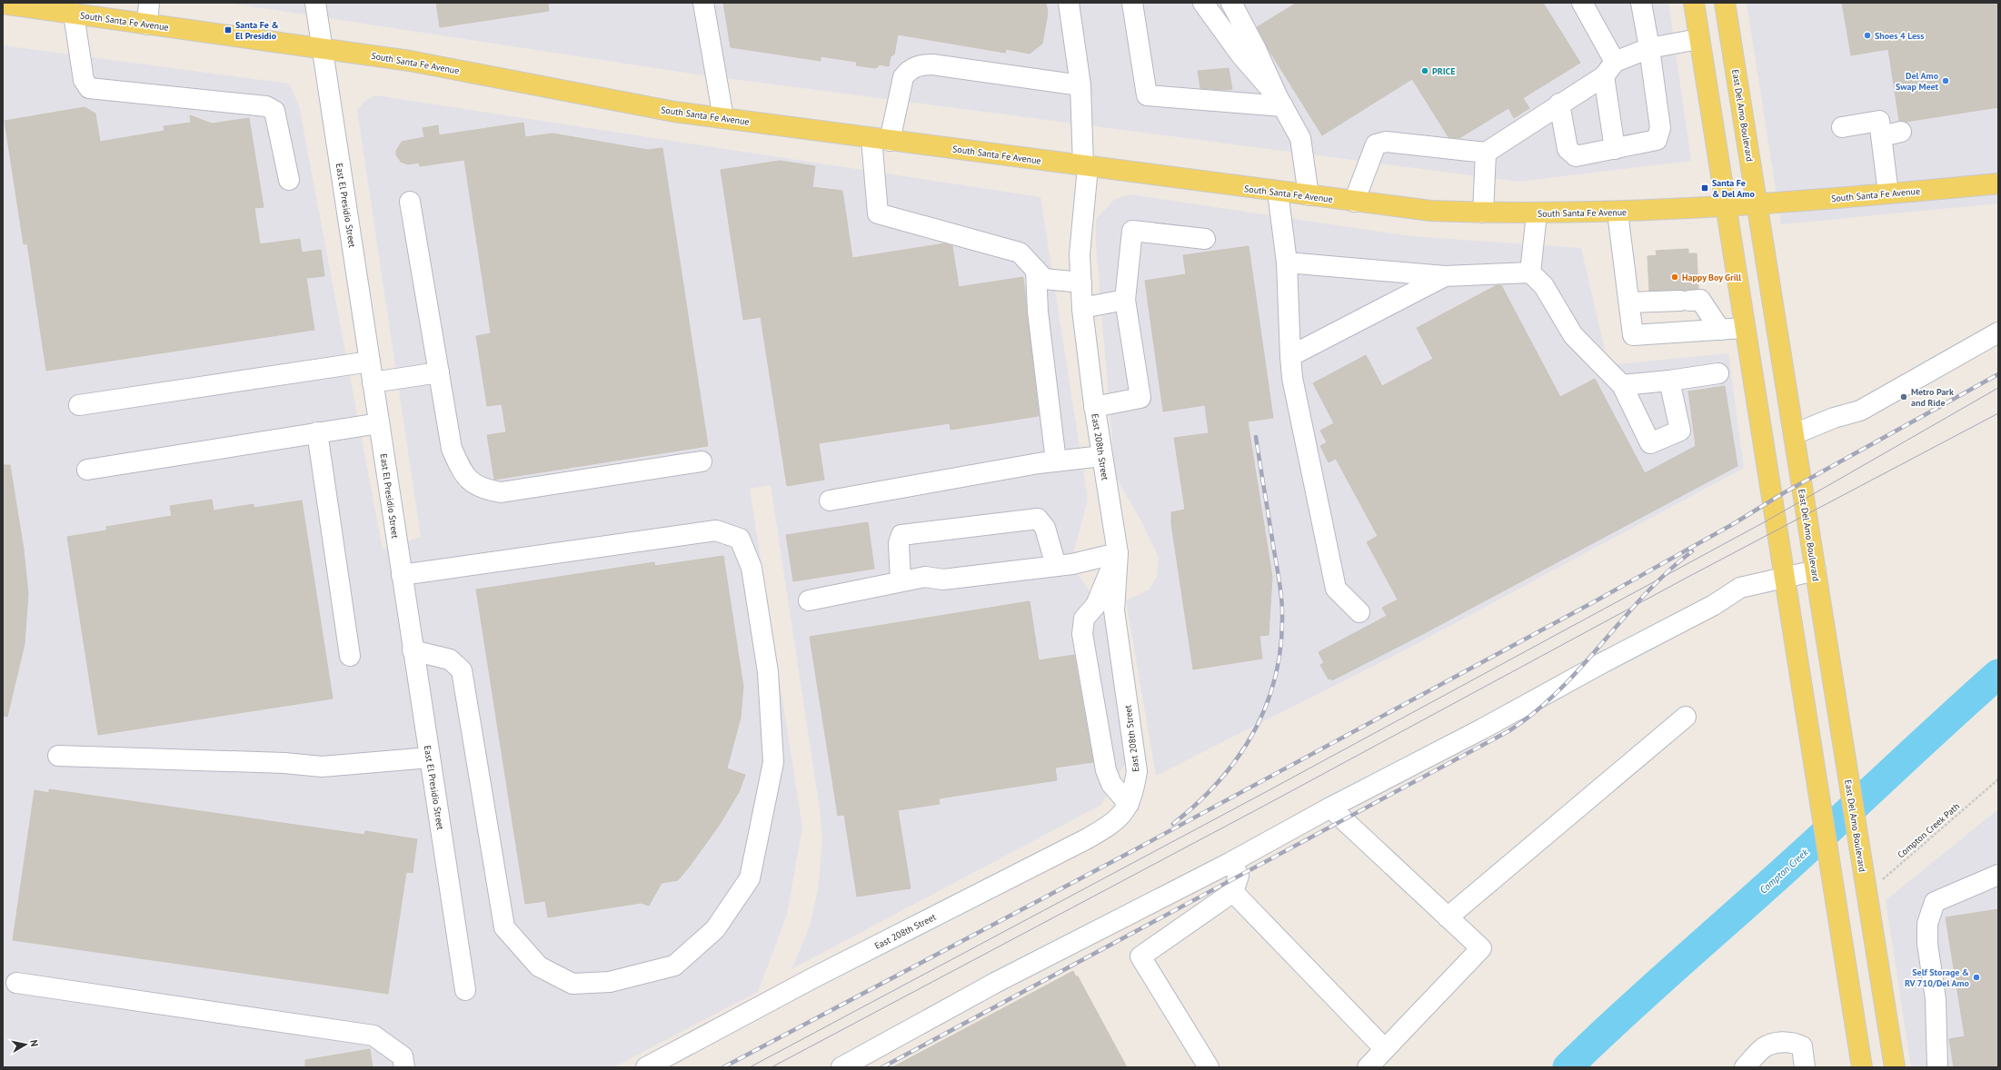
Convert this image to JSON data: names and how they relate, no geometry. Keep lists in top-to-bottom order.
{
  "streets": {
    "main road": ["South Santa Fe Avenue", "East Del Amo Boulevard"],
    "street": ["East El Presidio Street", "East 208th Street"],
    "path": ["Compton Creek Path"]
  },
  "crossings": [
    ["South Santa Fe Avenue", "East Del Amo Boulevard"],
    ["South Santa Fe Avenue", "East El Presidio Street"],
    ["South Santa Fe Avenue", "East 208th Street"],
    ["East Del Amo Boulevard", "Compton Creek Path"]
  ],
  "water": ["Compton Creek"],
  "places": {
    "transit": ["Santa Fe & El Presidio", "Santa Fe & Del Amo"],
    "other": [
      "Shoes 4 Less",
      "PRICE",
      "Del Amo Swap Meet",
      "Happy Boy Grill",
      "Metro Park and Ride",
      "Self Storage & RV 710/Del Amo"
    ]
  },
  "north": "right"
}
